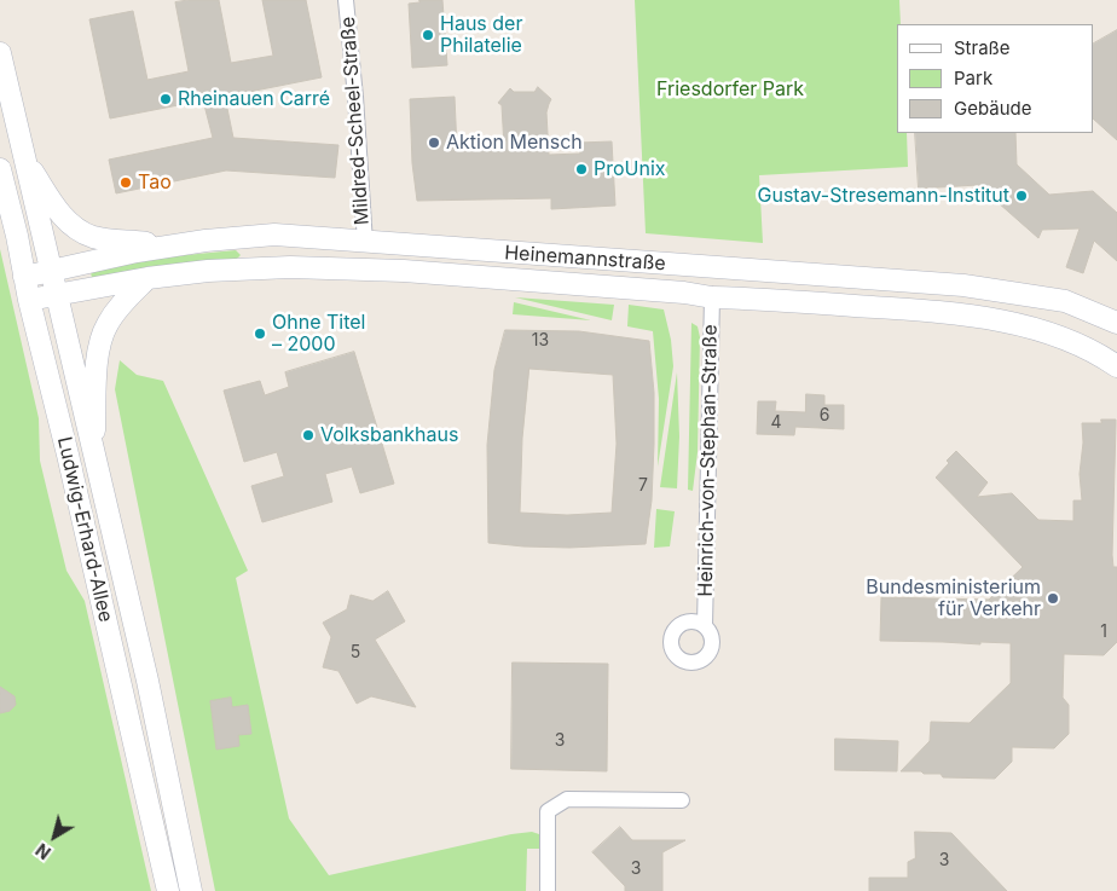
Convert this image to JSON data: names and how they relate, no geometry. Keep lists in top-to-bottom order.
{
  "streets": {
    "main road": ["Heinemannstraße", "Ludwig-Erhard-Allee"],
    "street": ["Mildred-Scheel-Straße", "Heinrich-von-Stephan-Straße"]
  },
  "crossings": [
    ["Mildred-Scheel-Straße", "Heinemannstraße"],
    ["Heinemannstraße", "Heinrich-von-Stephan-Straße"],
    ["Heinemannstraße", "Ludwig-Erhard-Allee"]
  ],
  "parks": ["Friesdorfer Park"],
  "places": [
    "Haus der Philatelie",
    "Rheinauen Carré",
    "Aktion Mensch",
    "ProUnix",
    "Tao",
    "Gustav-Stresemann-Institut",
    "Ohne Titel – 2000",
    "Volksbankhaus",
    "Bundesministerium für Verkehr"
  ],
  "house_numbers": [
    "13",
    "6",
    "4",
    "7",
    "1",
    "5",
    "3",
    "3",
    "3"
  ],
  "legend": ["Straße", "Park", "Gebäude"],
  "north": "bottom left"
}
